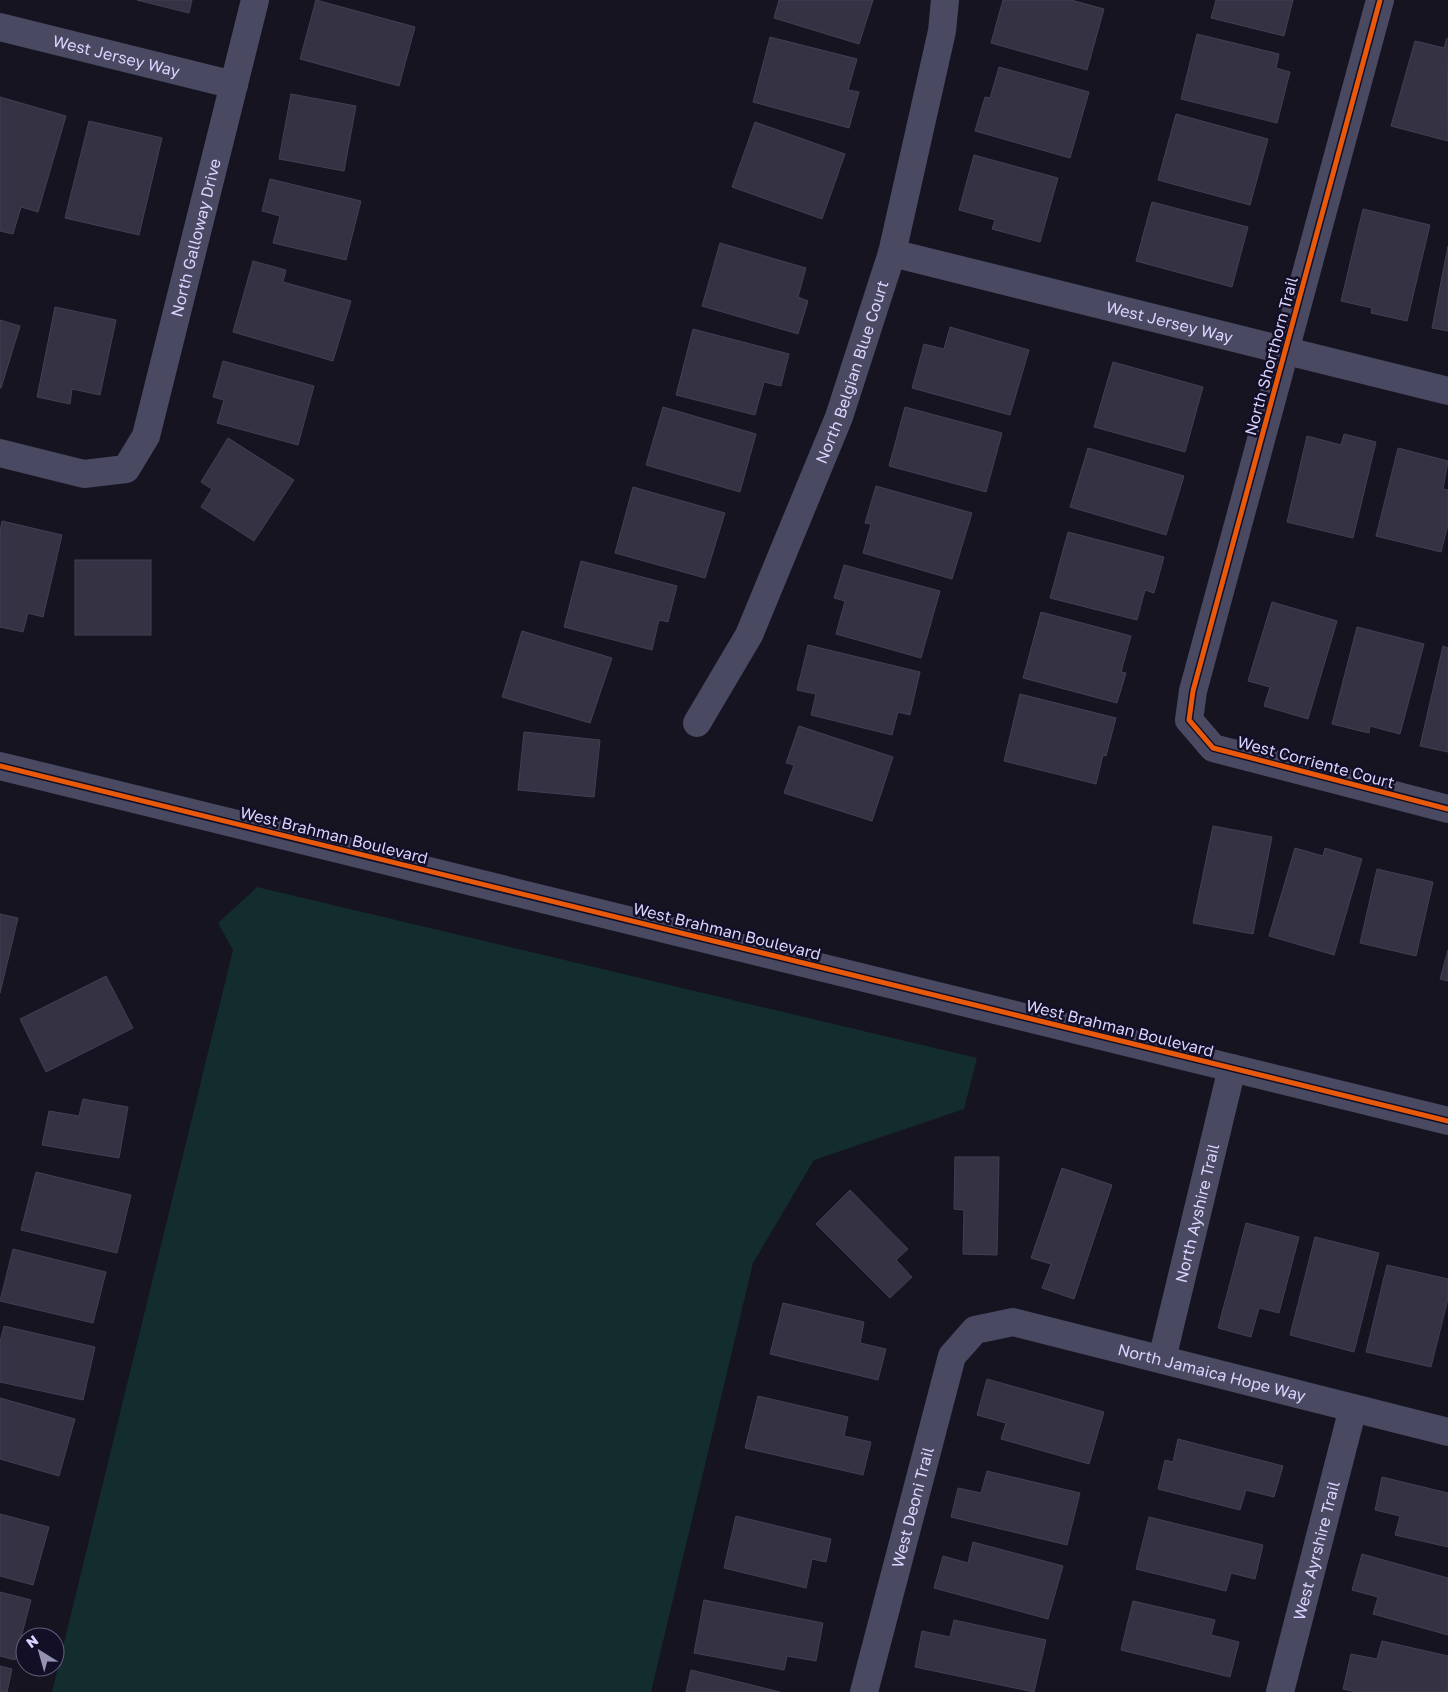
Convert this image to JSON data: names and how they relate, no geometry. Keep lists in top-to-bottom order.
{
  "streets": {
    "street": [
      "West Jersey Way",
      "North Galloway Drive",
      "North Shorthorn Trail",
      "North Belgian Blue Court",
      "West Corriente Court",
      "West Brahman Boulevard",
      "North Ayshire Trail",
      "North Jamaica Hope Way",
      "West Deoni Trail",
      "West Ayrshire Trail"
    ]
  },
  "crossings": [
    ["West Jersey Way", "North Galloway Drive"],
    ["West Jersey Way", "North Shorthorn Trail"],
    ["West Jersey Way", "North Belgian Blue Court"],
    ["North Shorthorn Trail", "West Corriente Court"],
    ["West Brahman Boulevard", "North Ayshire Trail"],
    ["North Ayshire Trail", "North Jamaica Hope Way"],
    ["North Jamaica Hope Way", "West Deoni Trail"],
    ["North Jamaica Hope Way", "West Ayrshire Trail"]
  ],
  "north": "top left"
}
